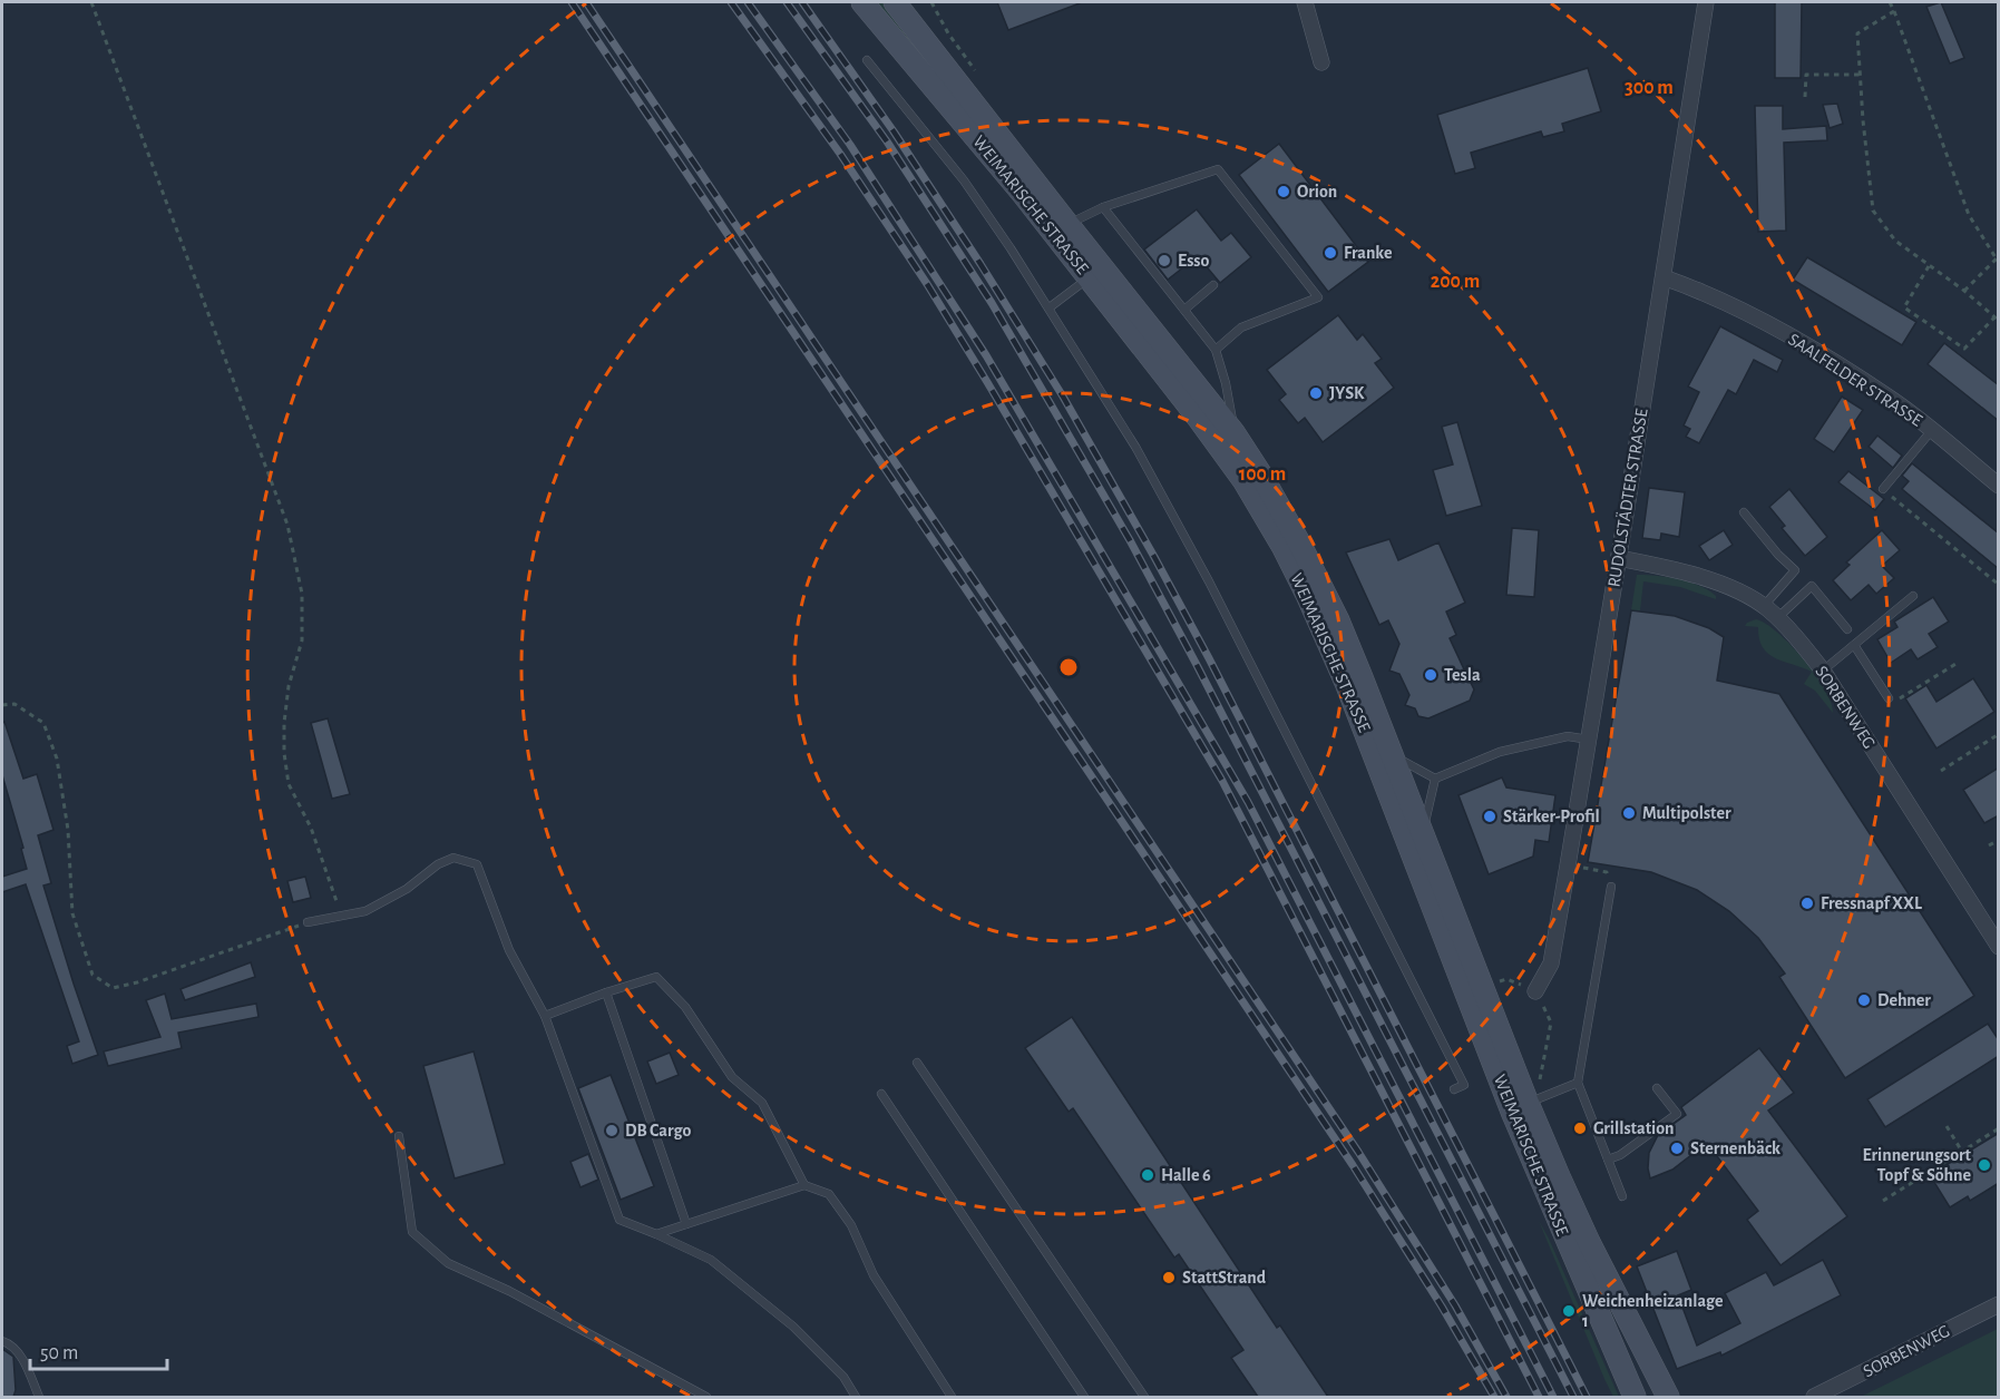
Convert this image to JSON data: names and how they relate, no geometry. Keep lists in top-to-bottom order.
{
  "streets": {
    "main road": ["WEIMARISCHE STRASSE"],
    "street": ["SAALFELDER STRASSE", "RUDOLSTÄDTER STRASSE", "SORBENWEG"]
  },
  "crossings": [
    ["SAALFELDER STRASSE", "RUDOLSTÄDTER STRASSE"],
    ["RUDOLSTÄDTER STRASSE", "SORBENWEG"]
  ],
  "places": [
    "Orion",
    "Franke",
    "Esso",
    "JYSK",
    "Tesla",
    "Multipolster",
    "Stärker-Profil",
    "Fressnapf XXL",
    "Dehner",
    "Grillstation",
    "DB Cargo",
    "Sternenbäck",
    "Erinnerungsort Topf & Söhne",
    "Halle 6",
    "StattStrand",
    "Weichenheizanlage 1"
  ],
  "scale_bar": "50 m",
  "rings": ["300 m", "200 m", "100 m"]
}
